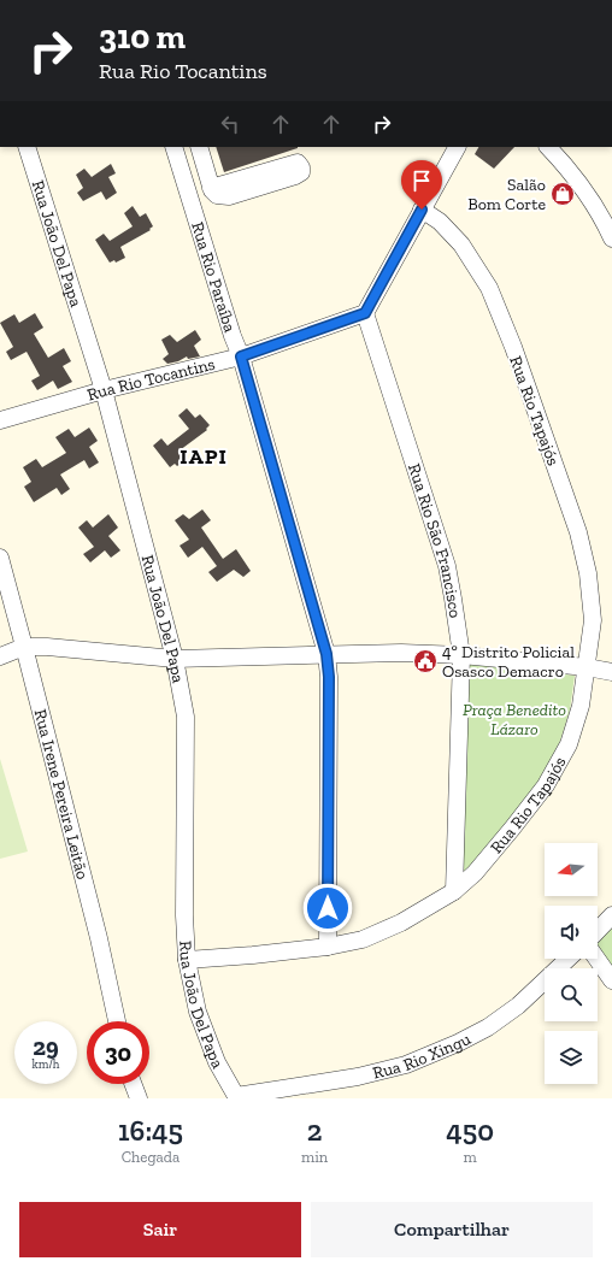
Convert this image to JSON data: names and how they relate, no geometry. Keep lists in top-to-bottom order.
{
  "streets": {
    "street": [
      "Rua João Del Papa",
      "Rua Rio Paraíba",
      "Rua Rio Tocantins",
      "Rua Rio Tapajós",
      "Rua Rio São Francisco",
      "Rua Irene Pereira Leitão",
      "Rua Rio Xingu"
    ]
  },
  "crossings": [
    ["Rua João Del Papa", "Rua Rio Tocantins"],
    ["Rua João Del Papa", "Rua Rio Tapajós"],
    ["Rua João Del Papa", "Rua Rio Xingu"],
    ["Rua Rio Paraíba", "Rua Rio Tocantins"],
    ["Rua Rio Paraíba", "Rua Rio Tapajós"],
    ["Rua Rio Tocantins", "Rua Rio São Francisco"],
    ["Rua Rio Tapajós", "Rua Rio São Francisco"]
  ],
  "districts": ["IAPI"],
  "parks": ["Praça Benedito Lázaro"],
  "places": {
    "shop": ["Salão Bom Corte"],
    "public building": ["4º Distrito Policial Osasco Demacro"]
  },
  "north": "left",
  "page": {
    "turn": ["310 m", "Rua Rio Tocantins"],
    "speed": "29 km/h",
    "limit": "30",
    "eta": [
      "16:45",
      "Chegada",
      "2",
      "min",
      "450",
      "m"
    ],
    "buttons": ["Sair", "Compartilhar"]
  }
}
